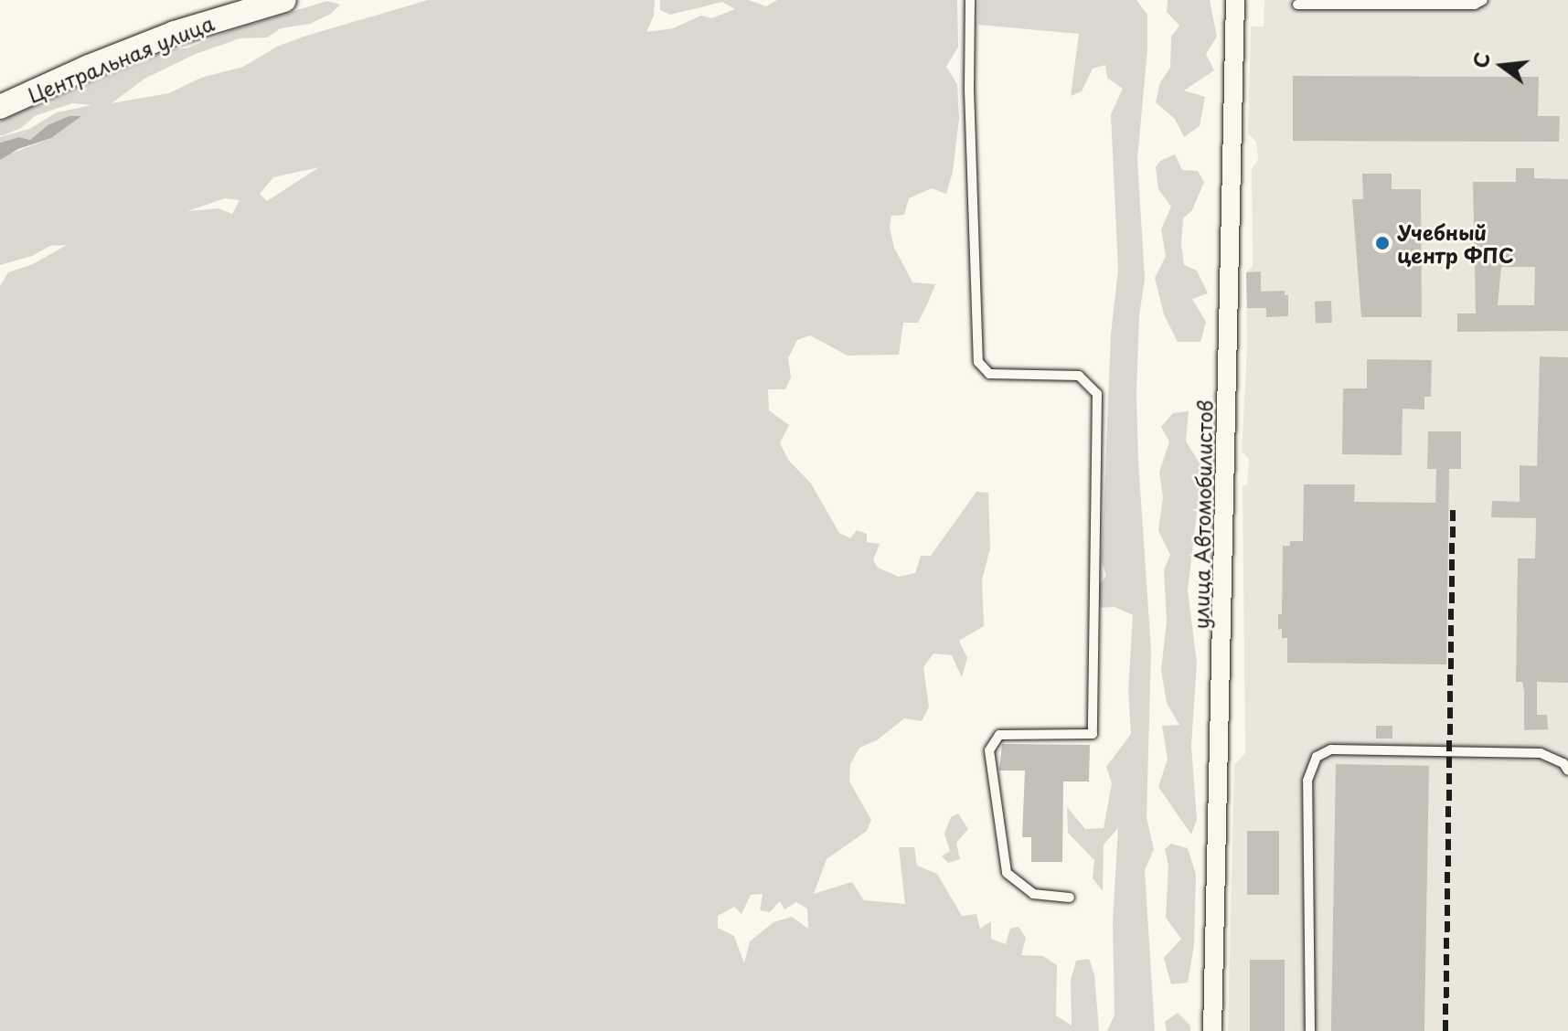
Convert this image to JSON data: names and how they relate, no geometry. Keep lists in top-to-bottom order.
{
  "streets": {
    "street": ["Центральная улица", "улица Автомобилистов"]
  },
  "places": ["Учебный центр ФПС"],
  "north": "left"
}
